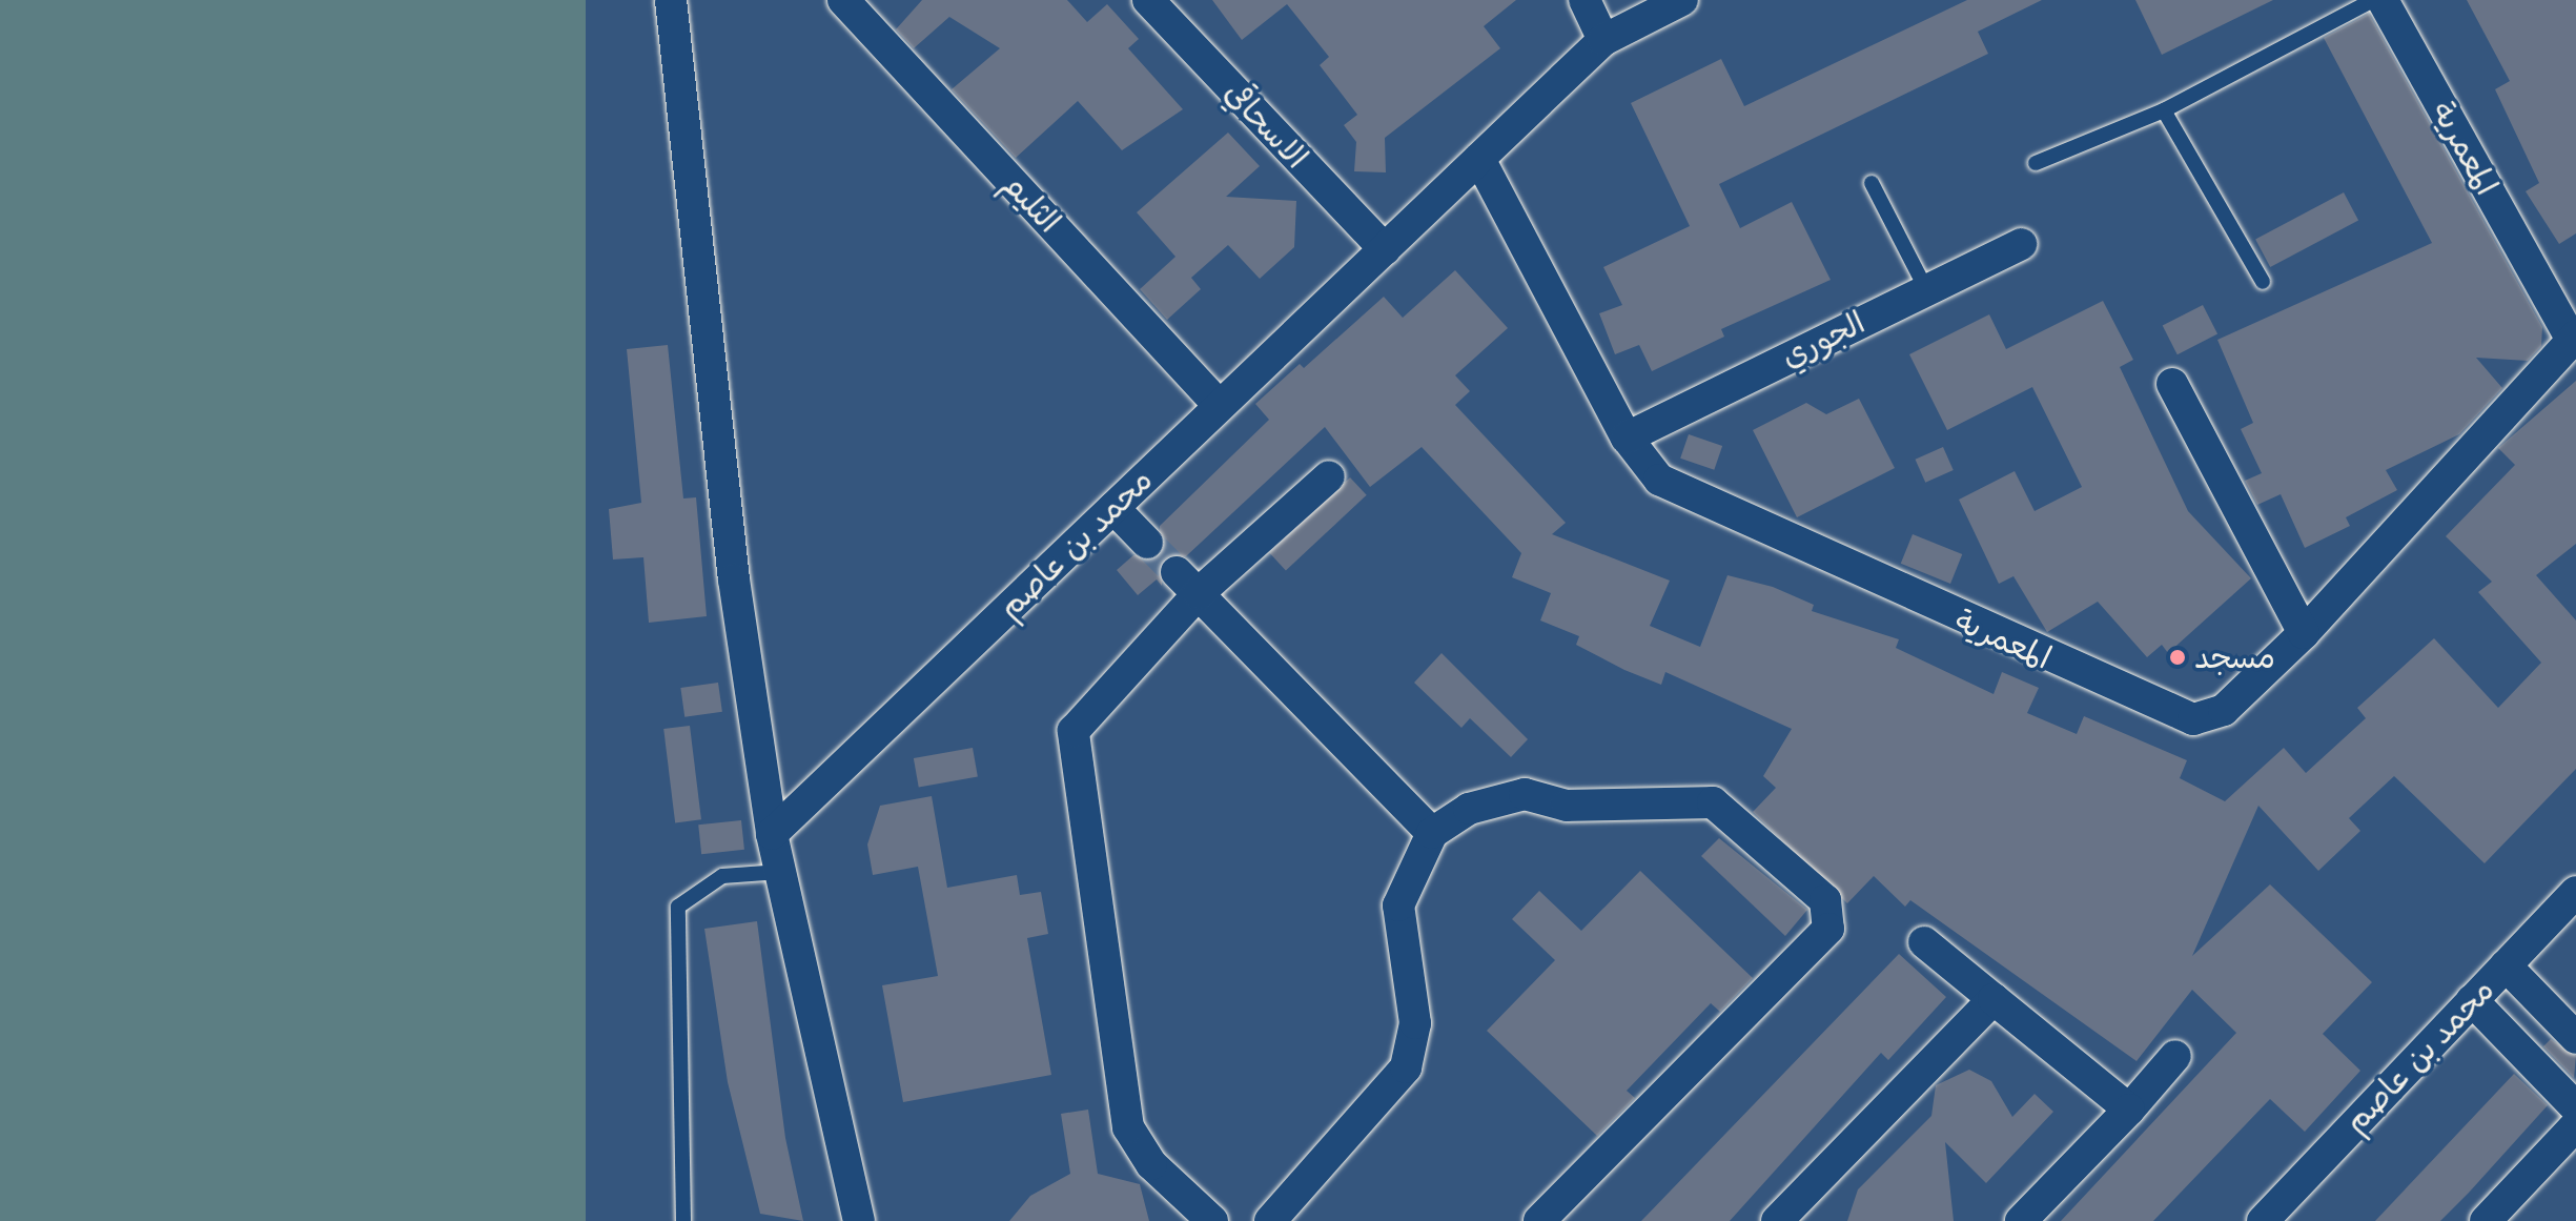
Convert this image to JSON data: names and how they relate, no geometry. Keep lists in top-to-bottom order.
{
  "streets": {
    "street": [
      "الاسحاقي",
      "المعمرية",
      "الثليم",
      "الجوري",
      "محمد بن عاصم"
    ]
  },
  "crossings": [
    ["الاسحاقي", "محمد بن عاصم"],
    ["المعمرية", "الجوري"],
    ["المعمرية", "محمد بن عاصم"],
    ["الثليم", "محمد بن عاصم"]
  ],
  "places": ["مسجد"]
}
